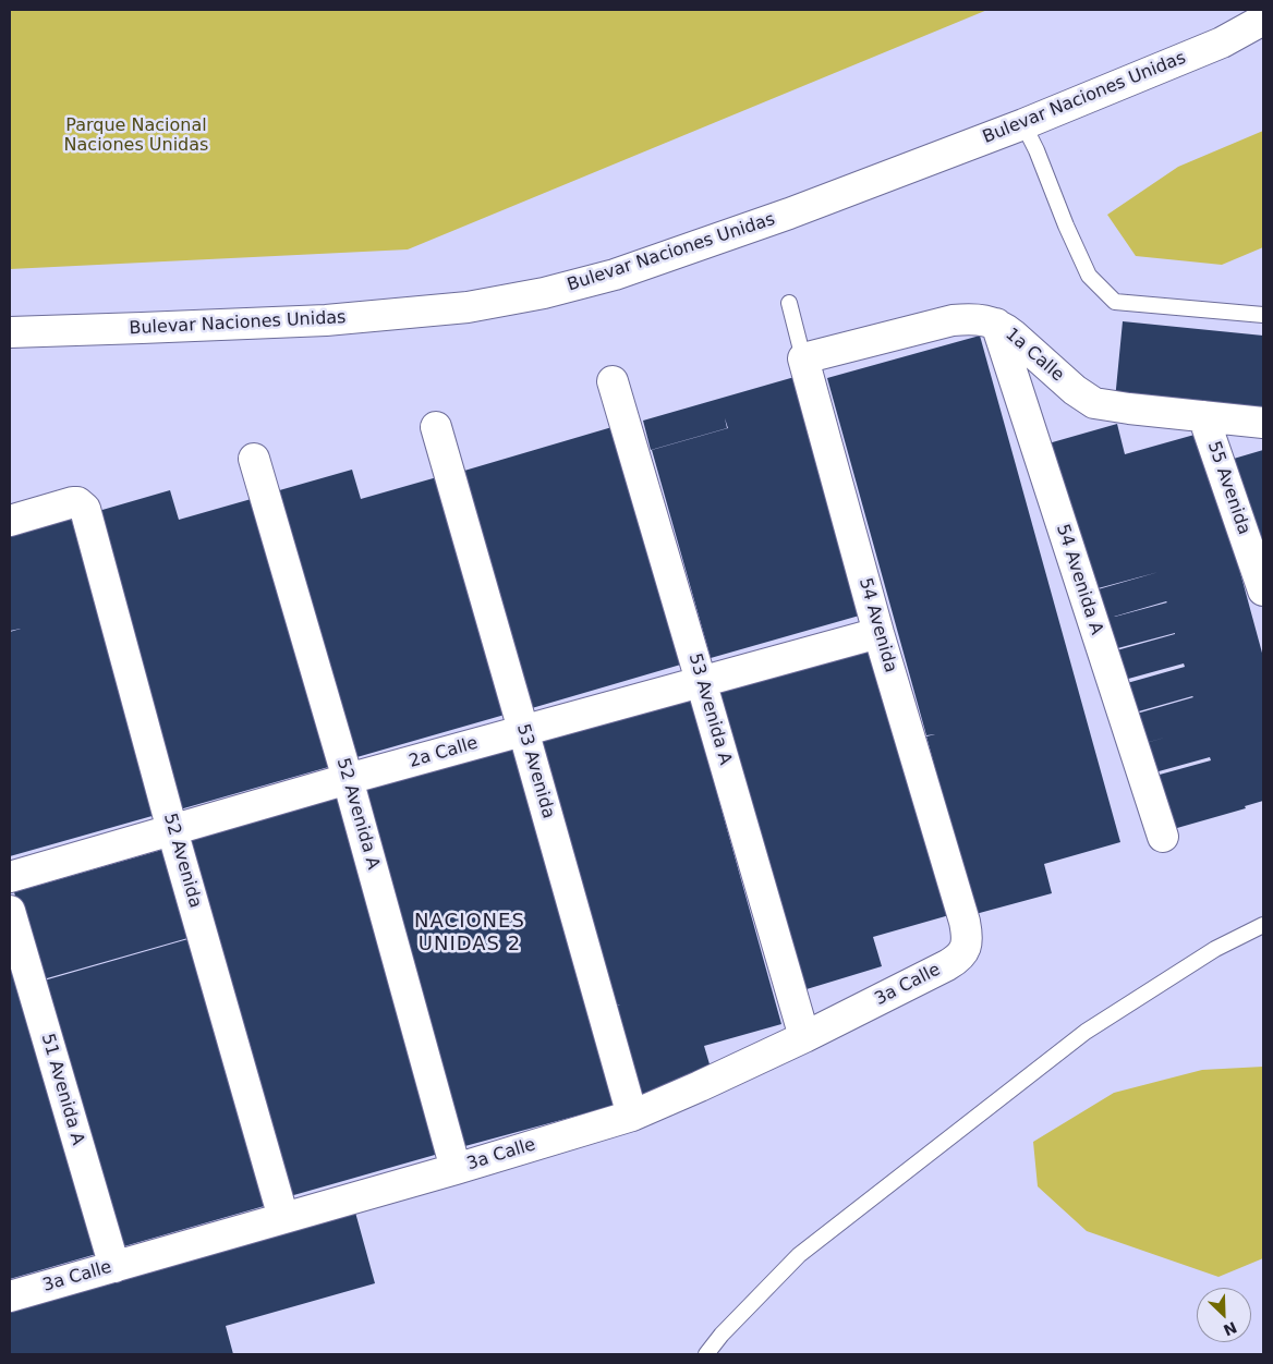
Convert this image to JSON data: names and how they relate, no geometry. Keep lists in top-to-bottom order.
{
  "streets": {
    "street": [
      "Bulevar Naciones Unidas",
      "1a Calle",
      "55 Avenida",
      "54 Avenida A",
      "54 Avenida",
      "53 Avenida A",
      "2a Calle",
      "53 Avenida",
      "52 Avenida A",
      "52 Avenida",
      "3a Calle",
      "51 Avenida A"
    ]
  },
  "crossings": [
    ["1a Calle", "55 Avenida"],
    ["1a Calle", "54 Avenida A"],
    ["1a Calle", "54 Avenida"],
    ["54 Avenida", "2a Calle"],
    ["54 Avenida", "3a Calle"],
    ["53 Avenida A", "2a Calle"],
    ["53 Avenida A", "3a Calle"],
    ["2a Calle", "53 Avenida"],
    ["2a Calle", "52 Avenida A"],
    ["2a Calle", "52 Avenida"],
    ["53 Avenida", "3a Calle"],
    ["52 Avenida A", "3a Calle"],
    ["52 Avenida", "3a Calle"],
    ["3a Calle", "51 Avenida A"]
  ],
  "districts": ["NACIONES UNIDAS 2"],
  "parks": ["Parque Nacional Naciones Unidas"],
  "north": "bottom right"
}
